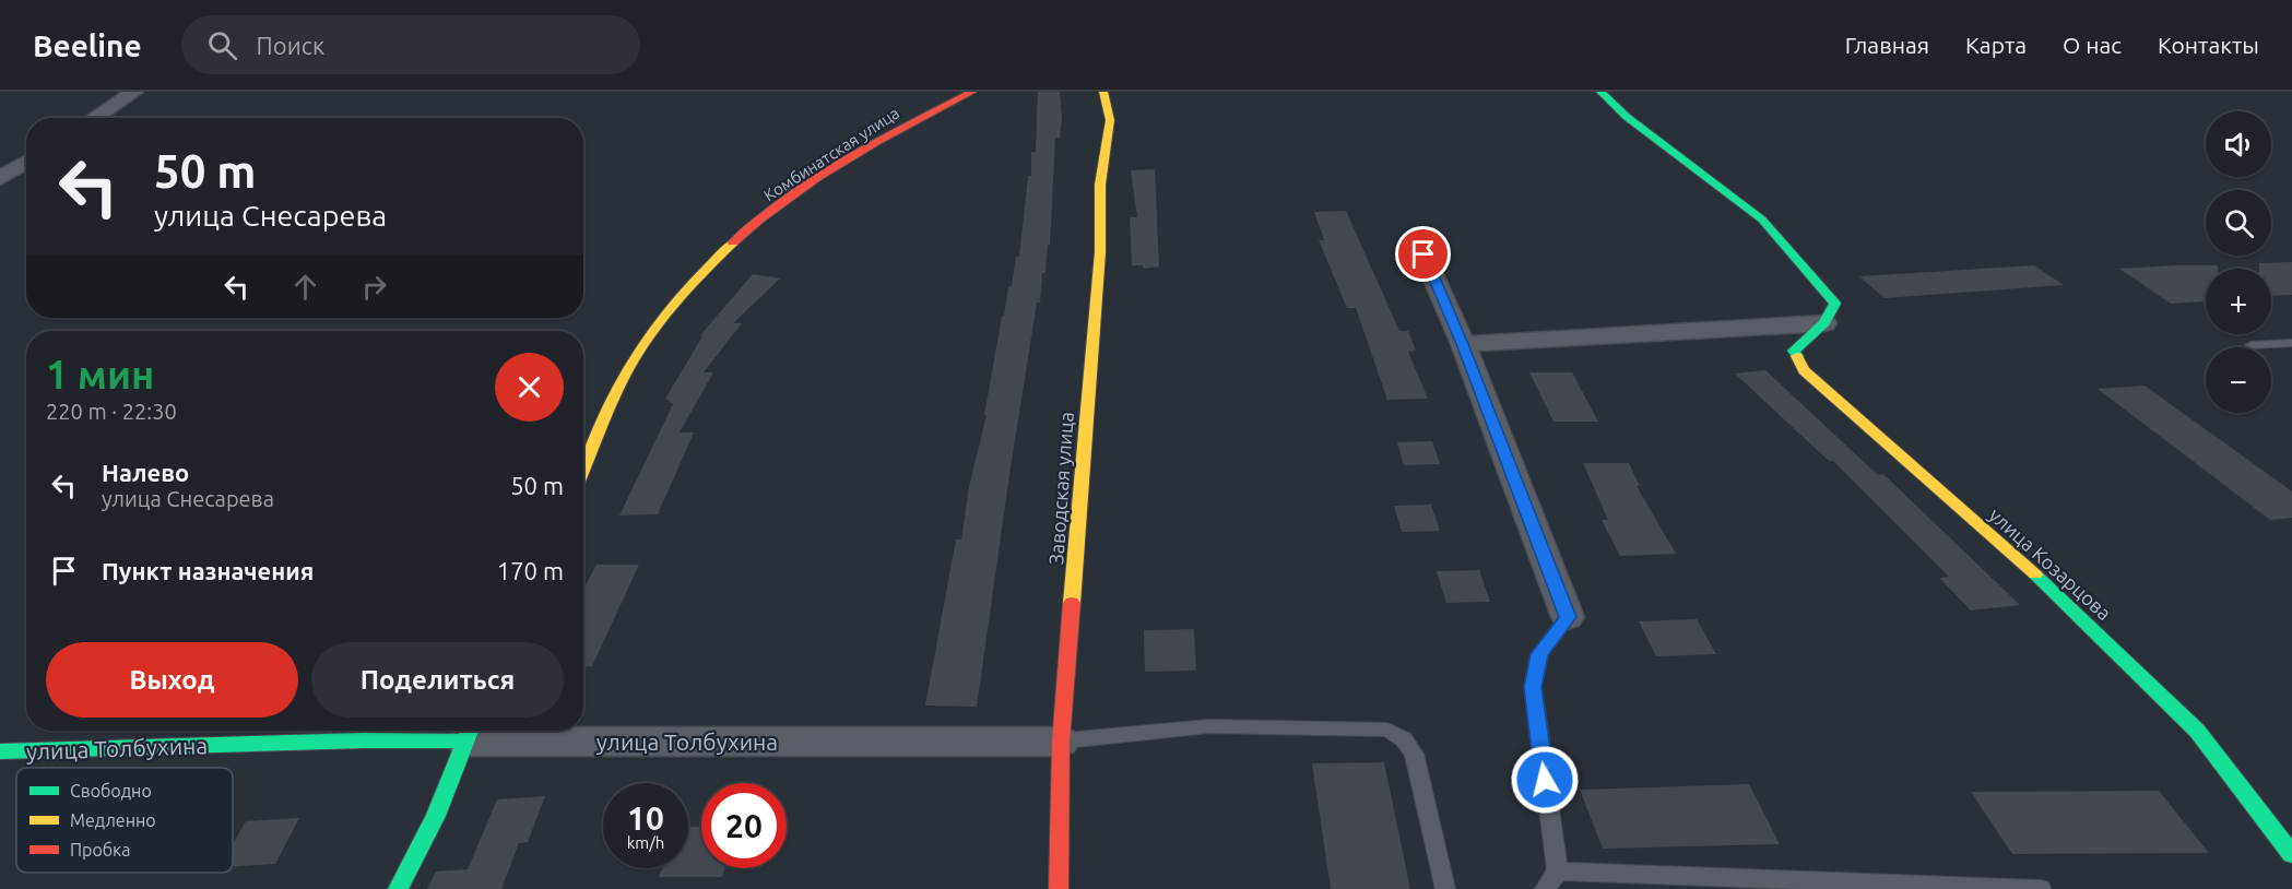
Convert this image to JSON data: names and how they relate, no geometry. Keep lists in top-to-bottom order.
{
  "streets": {
    "street": [
      "Комбинатская улица",
      "Заводская улица",
      "улица Козарцова",
      "улица Толбухина"
    ]
  },
  "crossings": [
    ["Заводская улица", "улица Толбухина"]
  ],
  "legend": ["Свободно", "Медленно", "Пробка"],
  "page": {
    "header": "Beeline",
    "search": "Поиск",
    "nav": [
      "Главная",
      "Карта",
      "О нас",
      "Контакты"
    ],
    "map_buttons": ["+", "−"],
    "turn": ["50 m", "улица Снесарева"],
    "heading": ["1 мин", "220 m · 22:30"],
    "list": [
      {
        "name": "Налево",
        "note": "улица Снесарева",
        "value": "50 m"
      },
      {
        "name": "Пункт назначения",
        "value": "170 m"
      }
    ],
    "buttons": ["Выход", "Поделиться"],
    "speed": "10 km/h",
    "limit": "20"
  }
}
